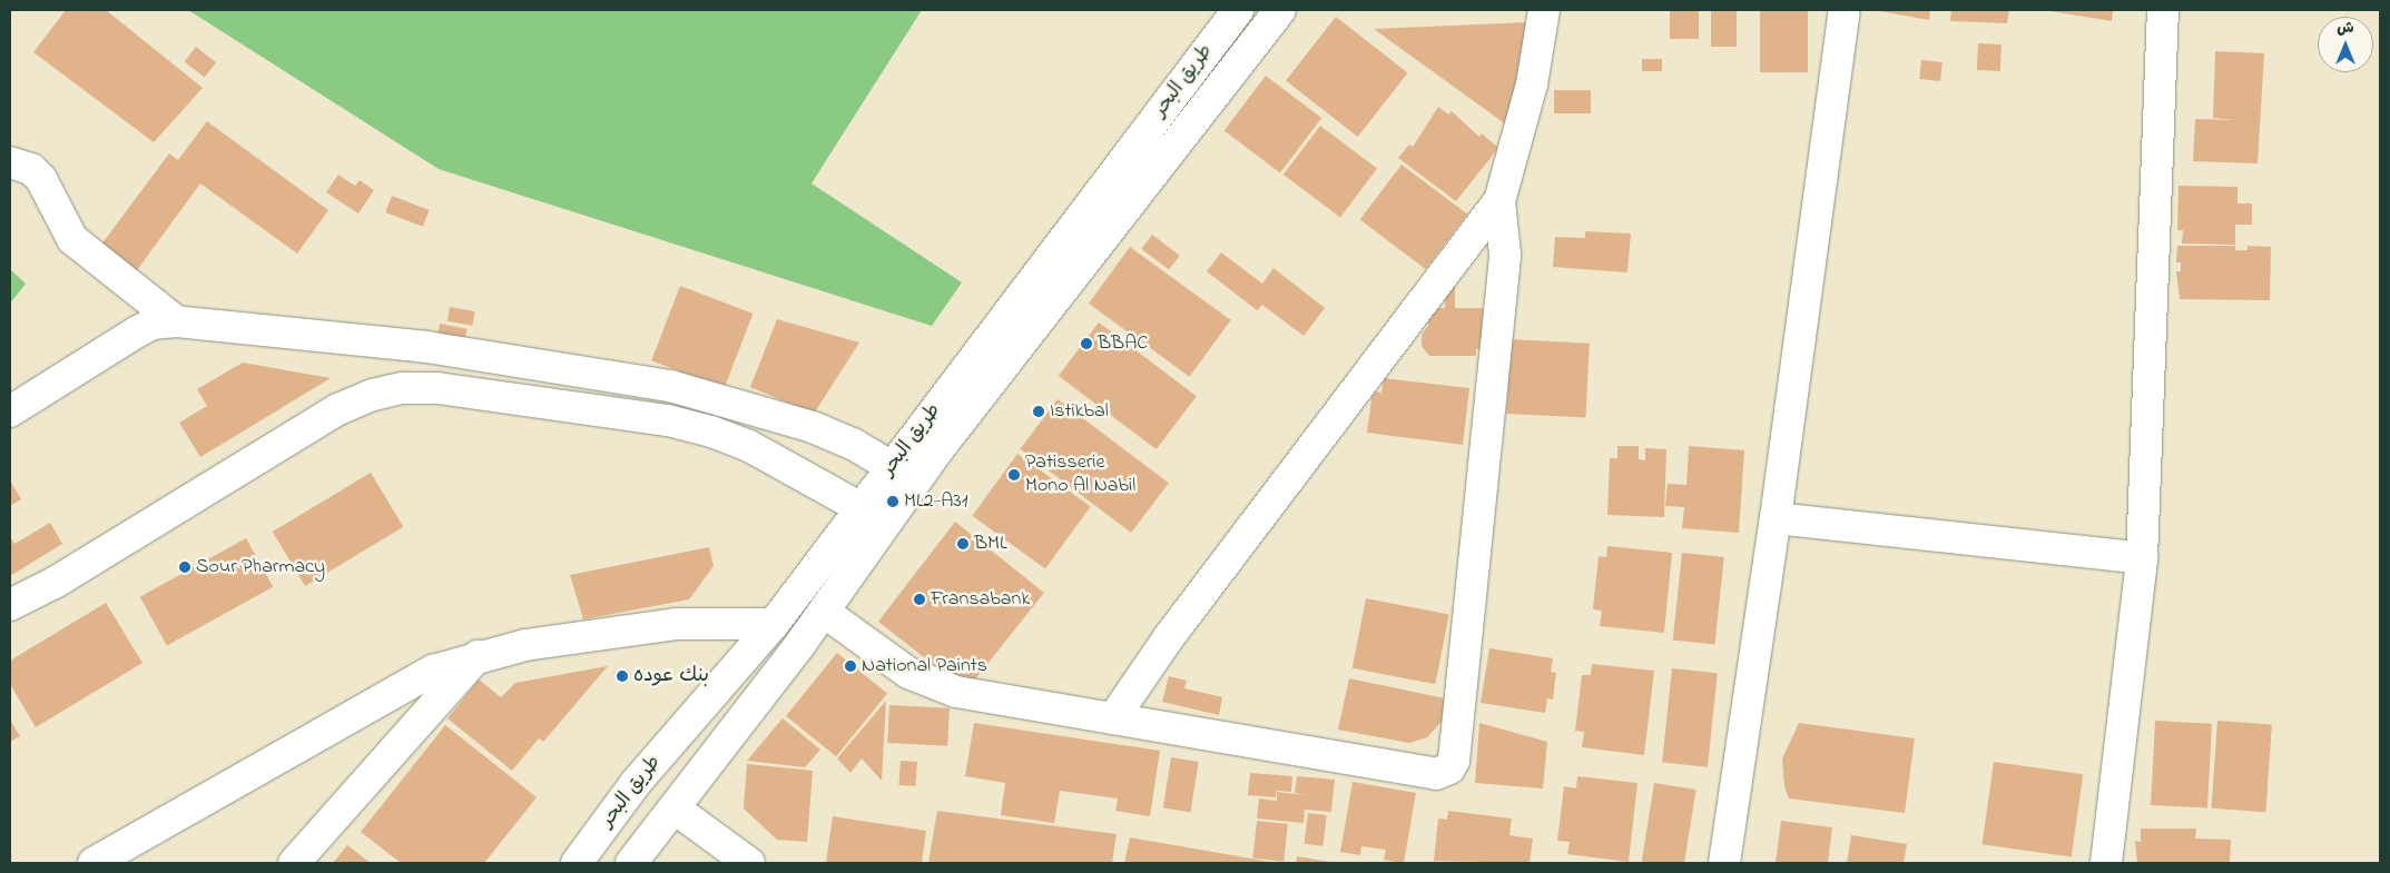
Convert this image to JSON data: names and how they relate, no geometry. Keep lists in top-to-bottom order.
{
  "streets": {
    "main road": ["طريق البحر"]
  },
  "places": [
    "BBAC",
    "Istikbal",
    "Patisserie Mono Al Nabil",
    "ML2-A31",
    "BML",
    "Sour Pharmacy",
    "Fransabank",
    "National Paints",
    "بنك عوده"
  ],
  "north": "top"
}
